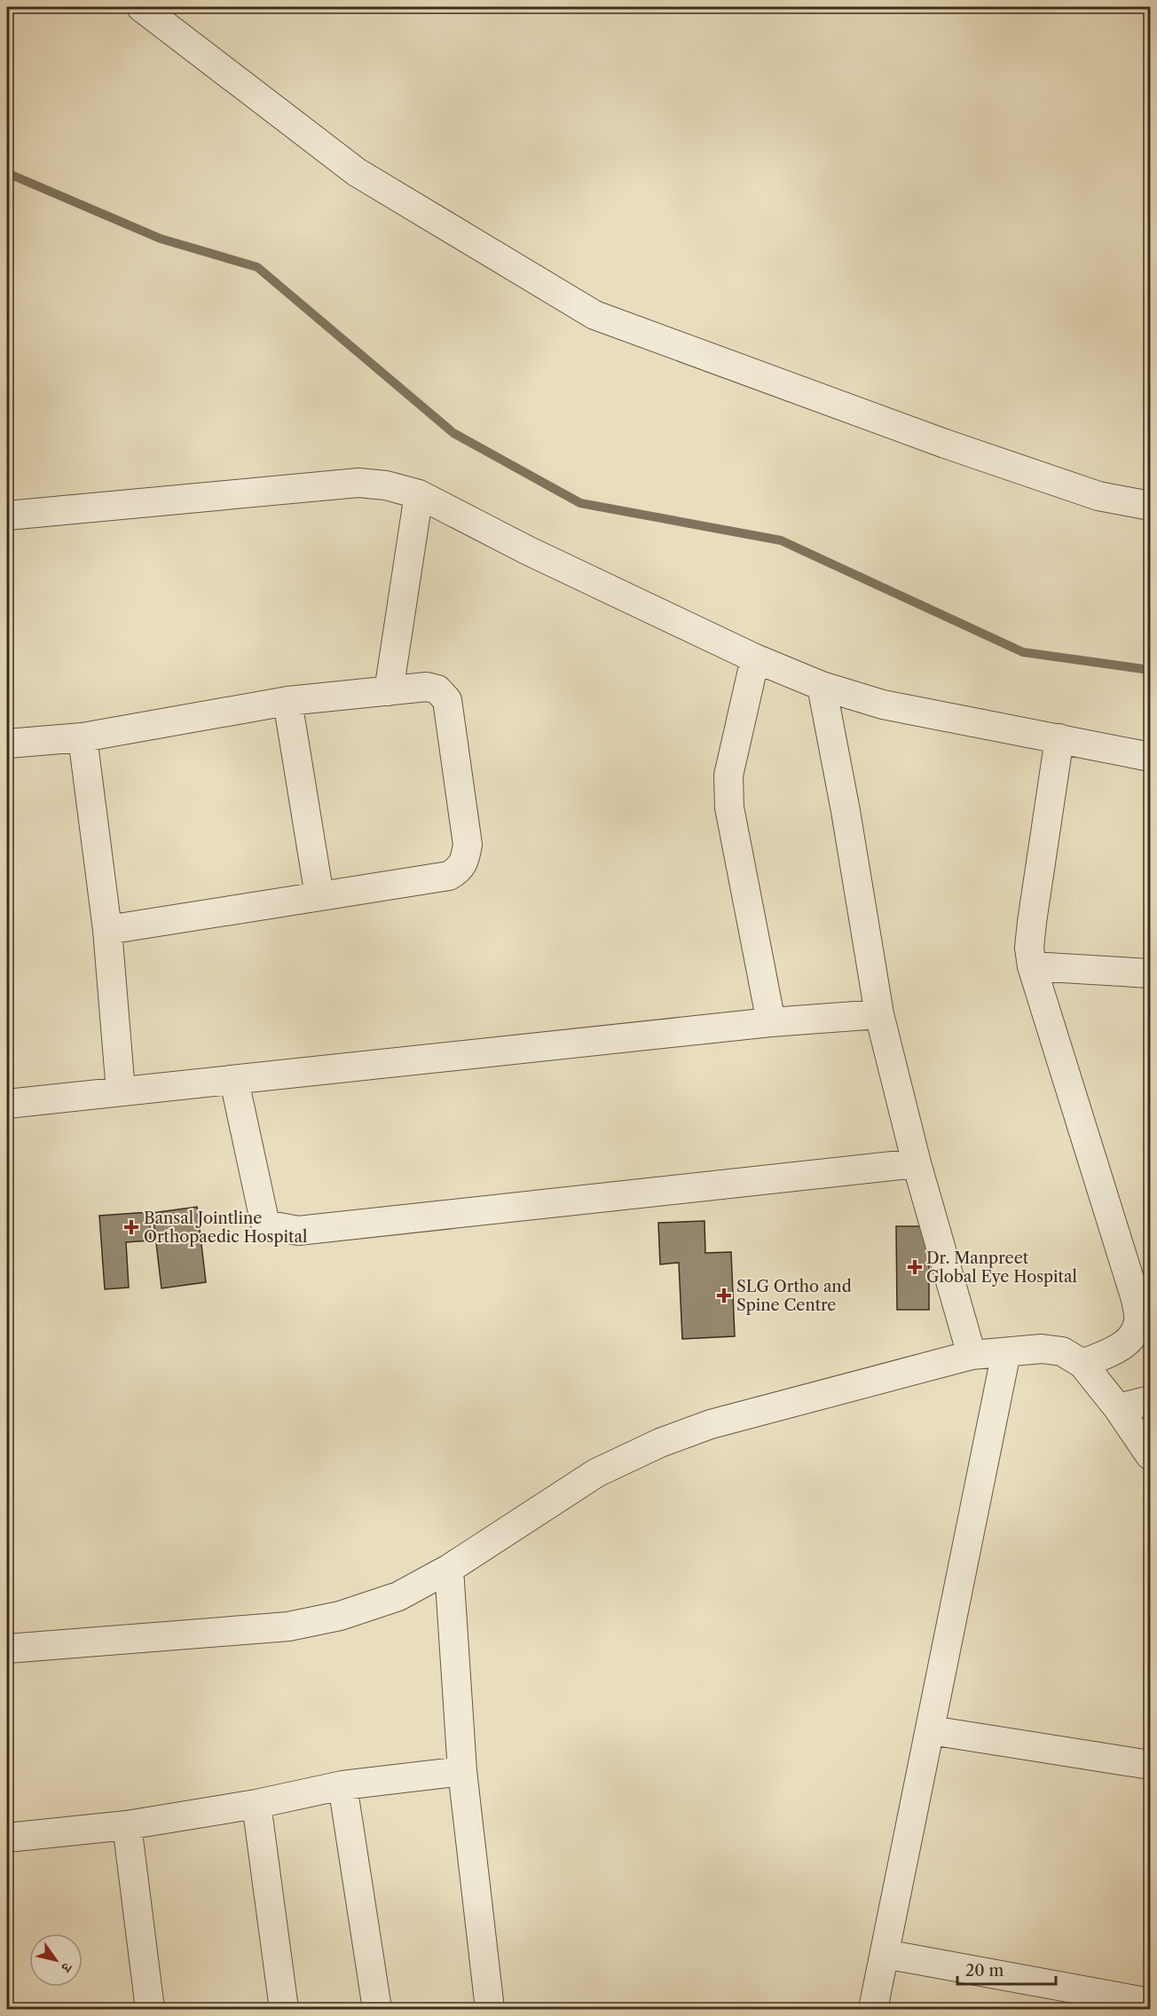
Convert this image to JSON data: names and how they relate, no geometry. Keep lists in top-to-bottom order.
{
  "places": {
    "health": ["Bansal Jointline Orthopaedic Hospital", "Dr. Manpreet Global Eye Hospital", "SLG Ortho and Spine Centre"]
  },
  "scale_bar": "20 m",
  "north": "bottom right"
}
